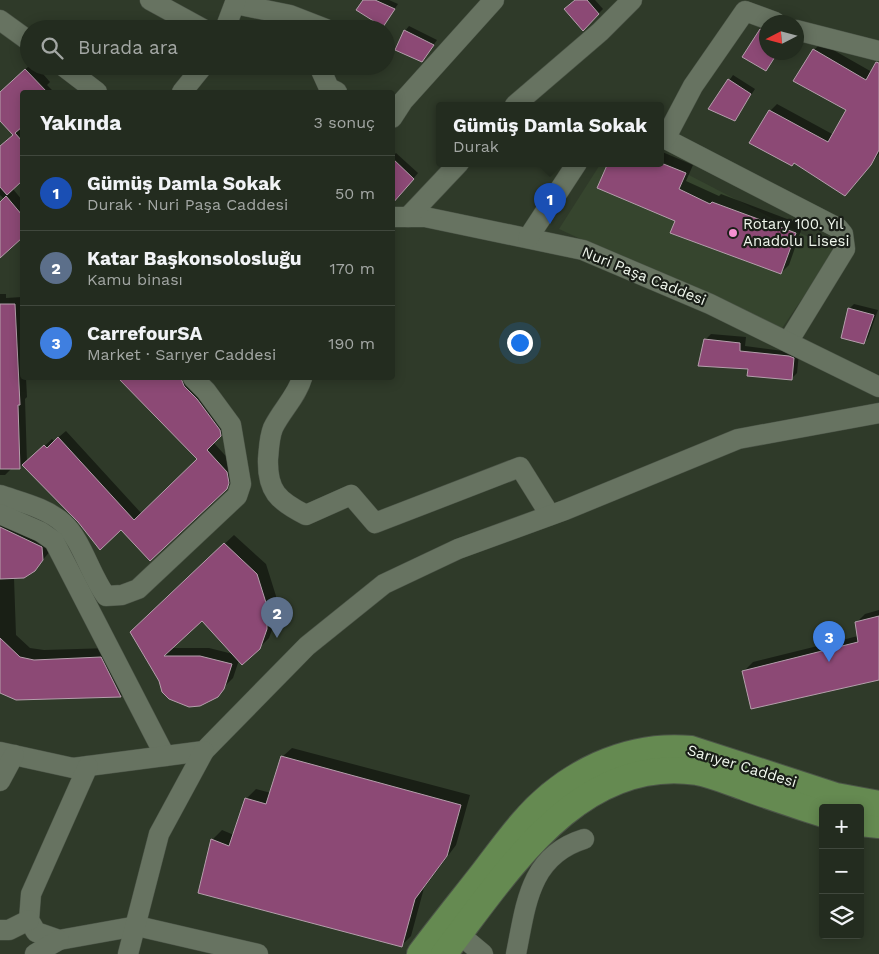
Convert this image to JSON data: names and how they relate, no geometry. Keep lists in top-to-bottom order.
{
  "streets": {
    "main road": ["Sarıyer Caddesi"],
    "street": ["Nuri Paşa Caddesi"]
  },
  "places": ["Rotary 100. Yıl Anadolu Lisesi"],
  "north": "left",
  "page": {
    "search": "Burada ara",
    "heading": ["Yakında", "3 sonuç"],
    "popup": ["Gümüş Damla Sokak", "Durak"],
    "list": [
      {
        "mark": "1",
        "name": "Gümüş Damla Sokak",
        "note": "Durak · Nuri Paşa Caddesi",
        "value": "50 m"
      },
      {
        "mark": "2",
        "name": "Katar Başkonsolosluğu",
        "note": "Kamu binası",
        "value": "170 m"
      },
      {
        "mark": "3",
        "name": "CarrefourSA",
        "note": "Market · Sarıyer Caddesi",
        "value": "190 m"
      }
    ],
    "pins": ["1", "2", "3"],
    "map_buttons": ["+", "−"]
  }
}
